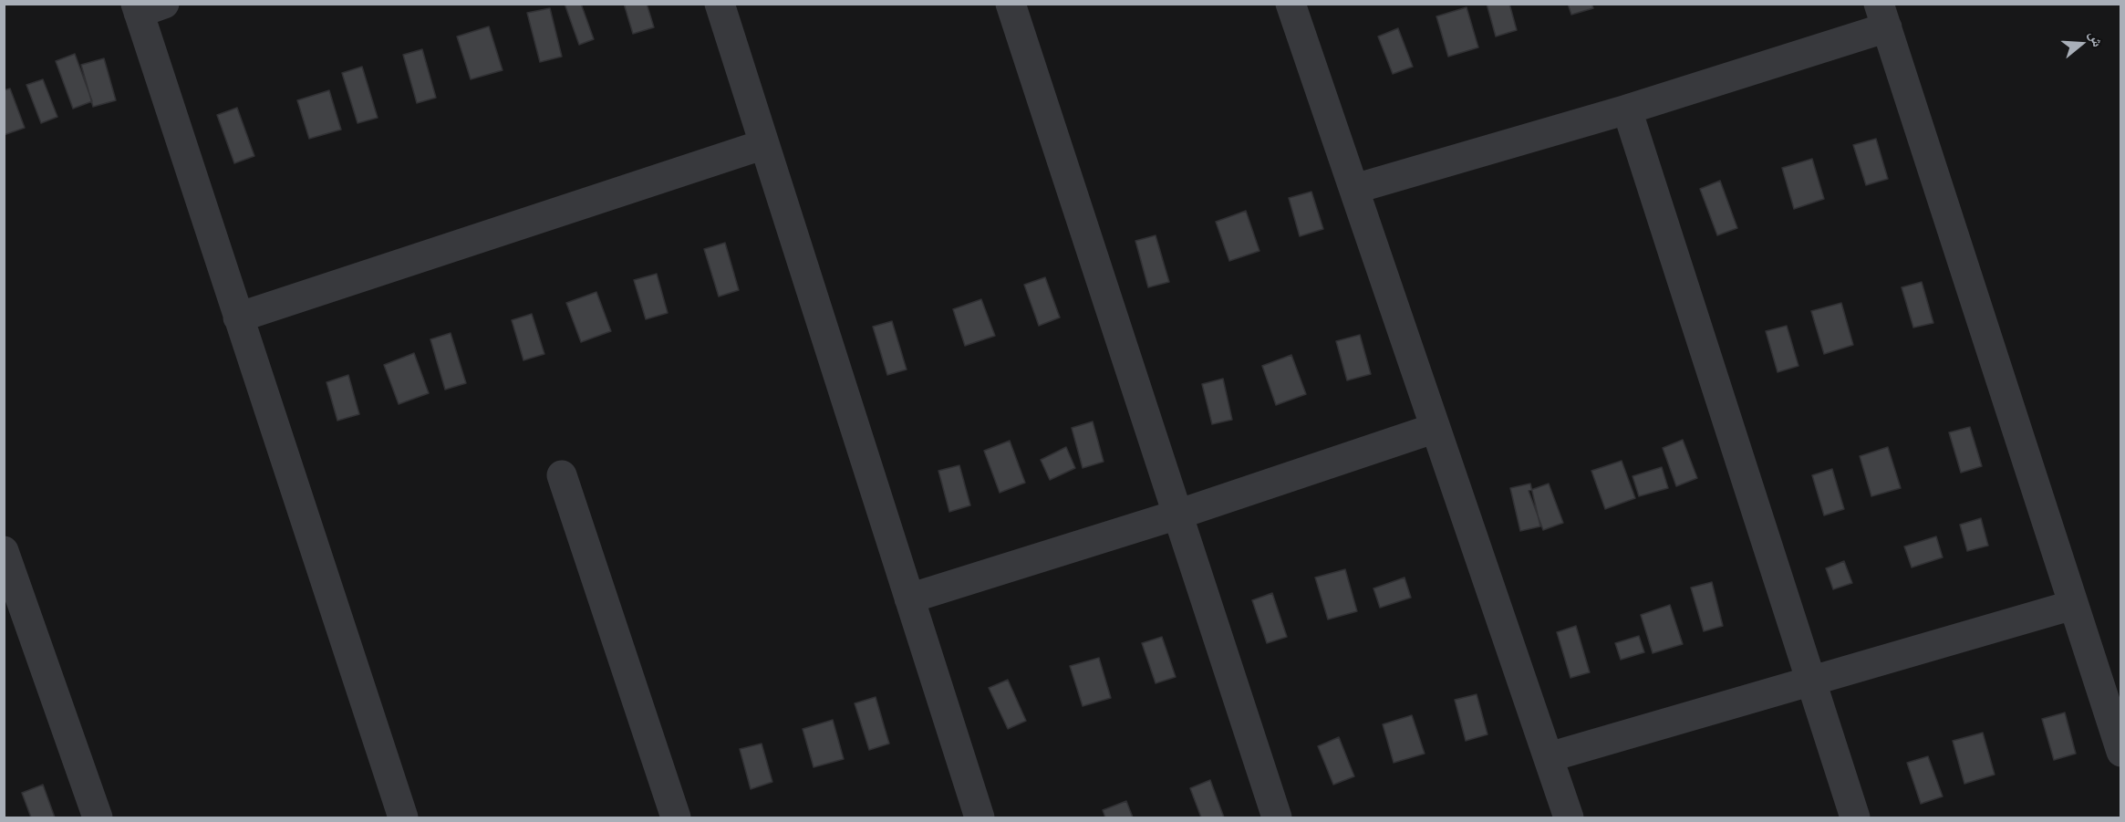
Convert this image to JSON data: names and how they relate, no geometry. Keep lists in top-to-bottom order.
{
  "north": "right"
}
